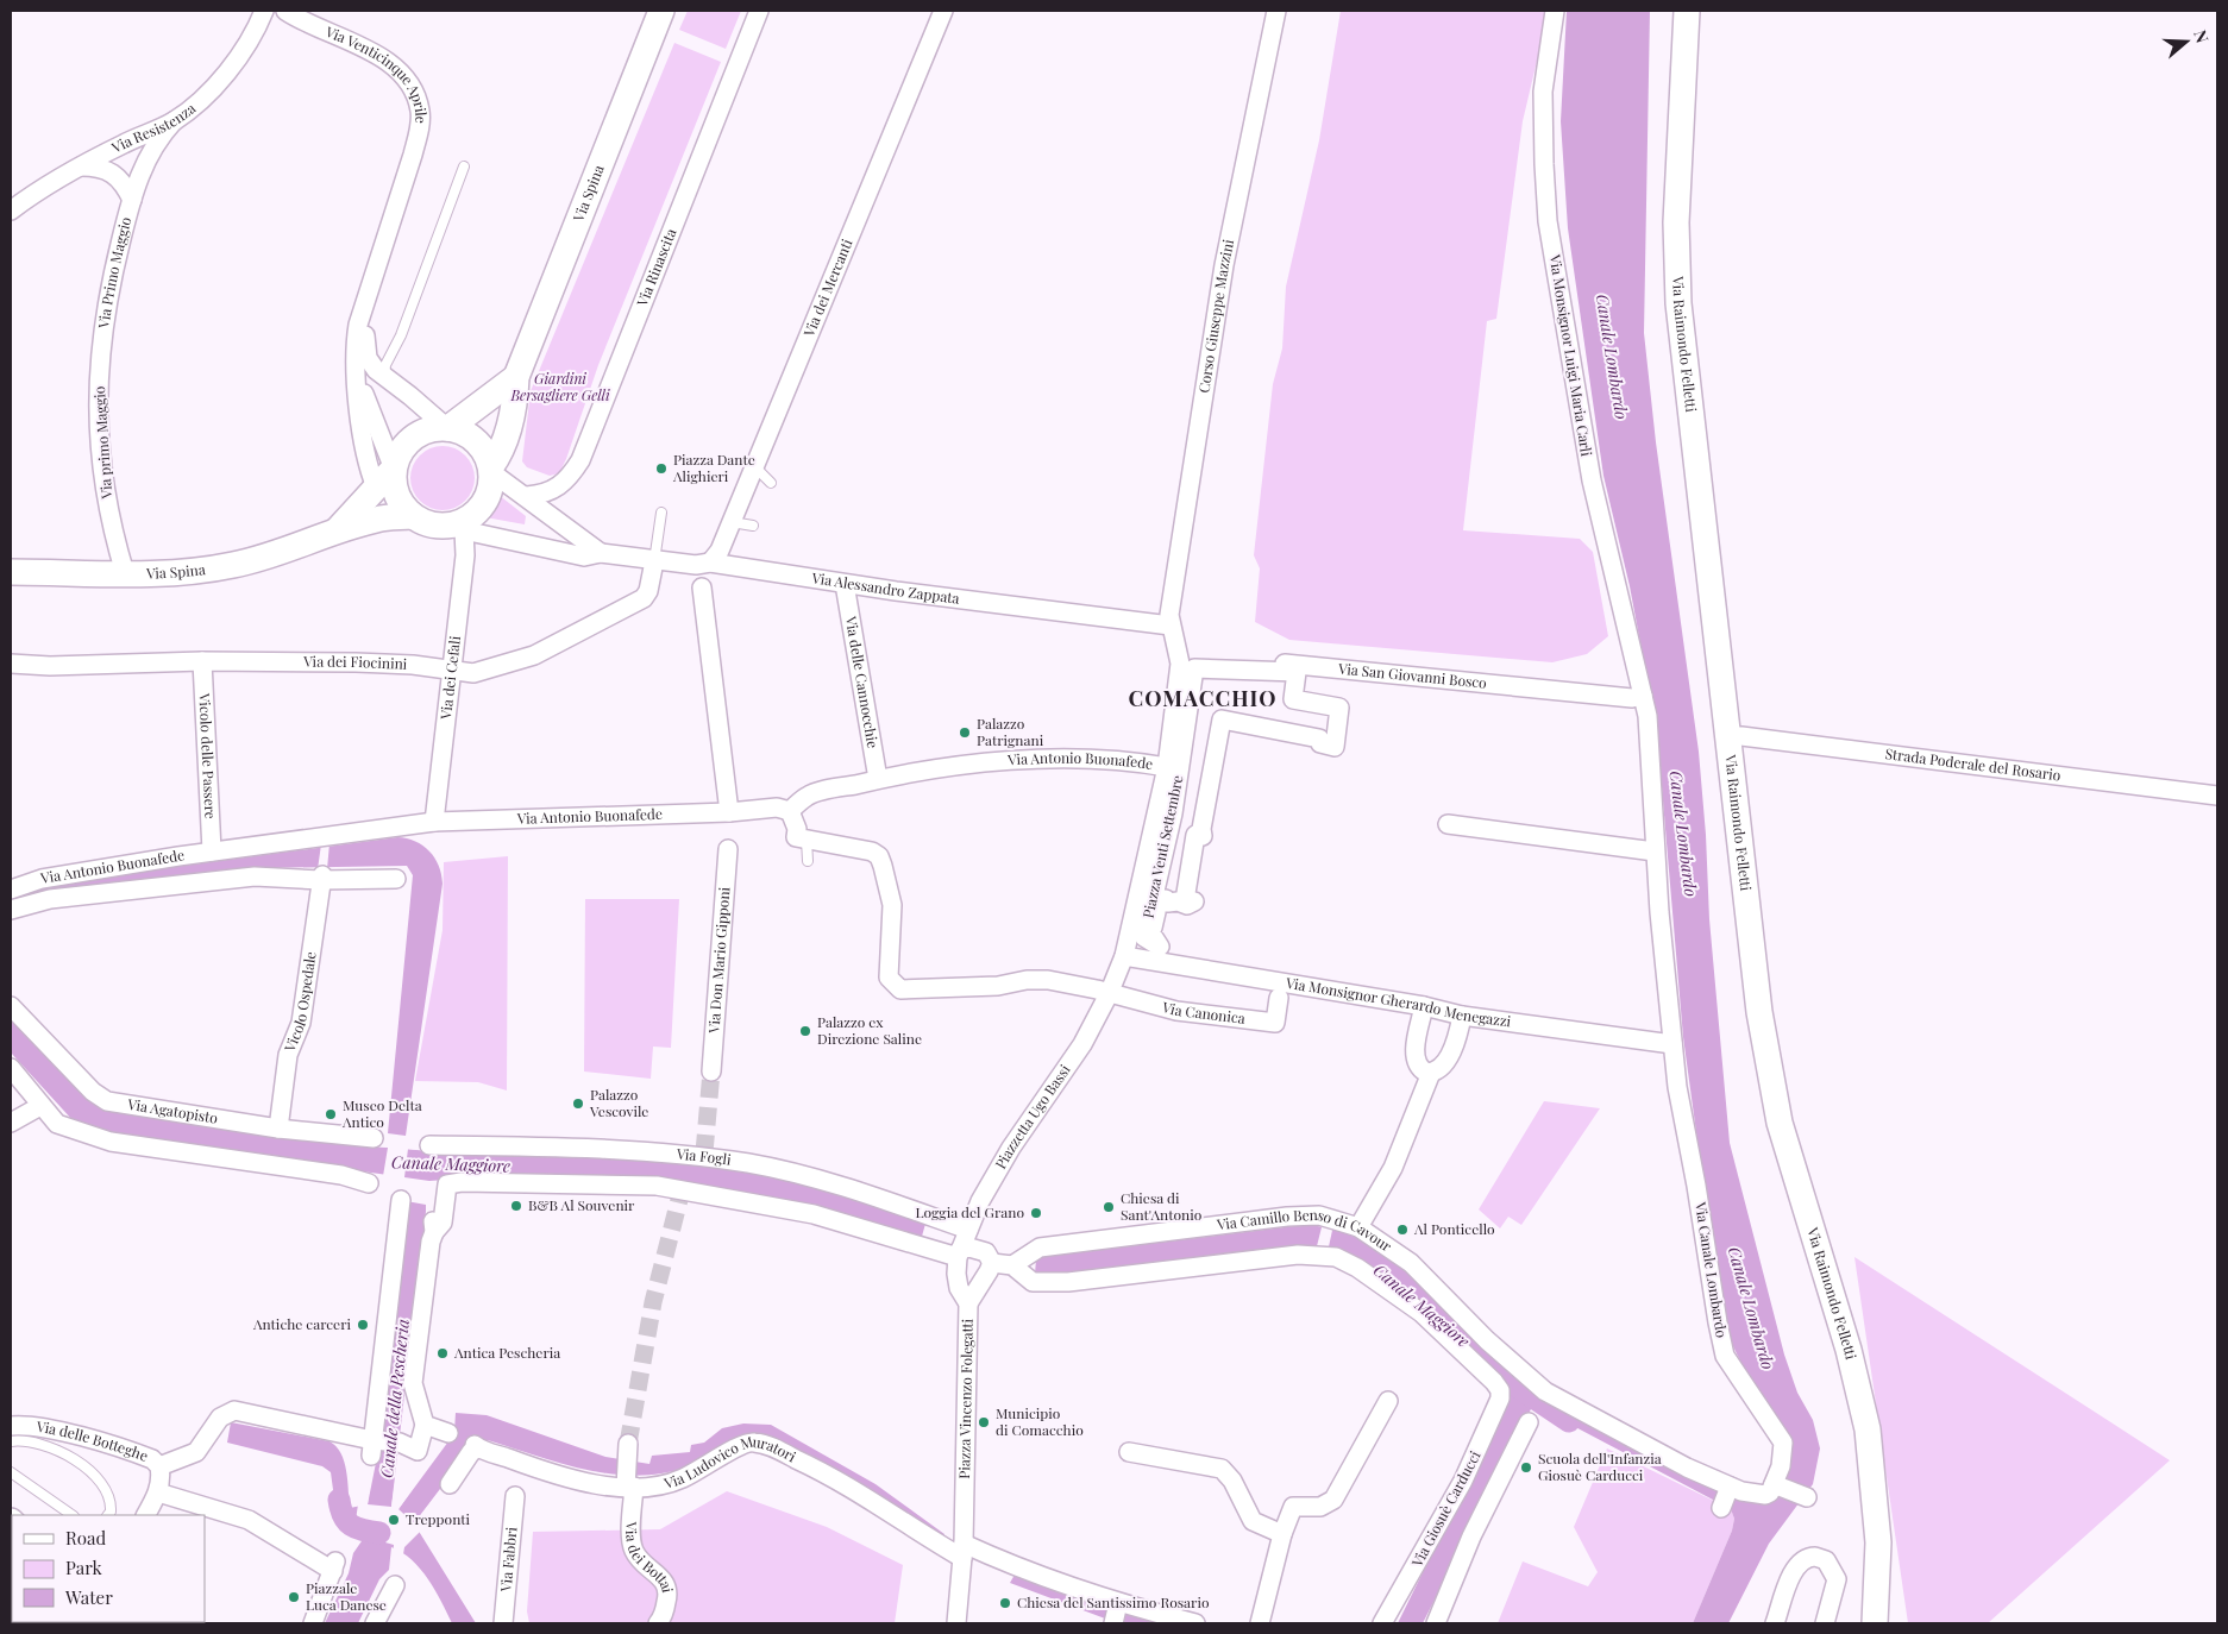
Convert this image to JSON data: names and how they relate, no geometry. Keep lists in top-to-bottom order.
{
  "streets": {
    "main road": ["Via Spina", "Via Raimondo Felletti"],
    "street": [
      "Via Venticinque Aprile",
      "Via Resistenza",
      "Via Rinascita",
      "Via Primo Maggio",
      "Via dei Mercanti",
      "Corso Giuseppe Mazzini",
      "Via Monsignor Luigi Maria Carli",
      "Via primo Maggio",
      "Via Alessandro Zappata",
      "Via dei Fiocinini",
      "Via dei Cefali",
      "Via San Giovanni Bosco",
      "Via delle Cannocchie",
      "Vicolo delle Passere",
      "Via Antonio Buonafede",
      "Strada Poderale del Rosario",
      "Piazza Venti Settembre",
      "Via Don Mario Gipponi",
      "Vicolo Ospedale",
      "Via Monsignor Gherardo Menegazzi",
      "Via Canonica",
      "Via Agatopisto",
      "Piazzetta Ugo Bassi",
      "Via Fogli",
      "Via Camillo Benso di Cavour",
      "Via Canale Lombardo",
      "Piazza Vincenzo Folegatti",
      "Via delle Botteghe",
      "Via Ludovico Muratori",
      "Via Giosuè Carducci",
      "Via dei Bottai",
      "Via Fabbri"
    ]
  },
  "crossings": [
    ["Via Venticinque Aprile", "Via Spina"],
    ["Via Venticinque Aprile", "Via Alessandro Zappata"],
    ["Via Venticinque Aprile", "Via dei Cefali"],
    ["Via Resistenza", "Via Primo Maggio"],
    ["Via Spina", "Via primo Maggio"],
    ["Via Spina", "Via Alessandro Zappata"],
    ["Via Spina", "Via dei Cefali"],
    ["Via Rinascita", "Via Alessandro Zappata"],
    ["Via Primo Maggio", "Via primo Maggio"],
    ["Via dei Mercanti", "Via Alessandro Zappata"],
    ["Corso Giuseppe Mazzini", "Via Alessandro Zappata"],
    ["Corso Giuseppe Mazzini", "Piazza Venti Settembre"],
    ["Via Raimondo Felletti", "Strada Poderale del Rosario"],
    ["Via Monsignor Luigi Maria Carli", "Via San Giovanni Bosco"],
    ["Via Monsignor Luigi Maria Carli", "Via Canale Lombardo"],
    ["Via Alessandro Zappata", "Via dei Fiocinini"],
    ["Via Alessandro Zappata", "Via dei Cefali"],
    ["Via Alessandro Zappata", "Via delle Cannocchie"],
    ["Via Alessandro Zappata", "Piazza Venti Settembre"],
    ["Via dei Fiocinini", "Via dei Cefali"],
    ["Via dei Fiocinini", "Vicolo delle Passere"],
    ["Via dei Cefali", "Via Antonio Buonafede"],
    ["Via San Giovanni Bosco", "Piazza Venti Settembre"],
    ["Via San Giovanni Bosco", "Via Canale Lombardo"],
    ["Via delle Cannocchie", "Via Antonio Buonafede"],
    ["Vicolo delle Passere", "Via Antonio Buonafede"],
    ["Via Antonio Buonafede", "Piazza Venti Settembre"],
    ["Via Antonio Buonafede", "Vicolo Ospedale"],
    ["Piazza Venti Settembre", "Via Monsignor Gherardo Menegazzi"],
    ["Piazza Venti Settembre", "Via Canonica"],
    ["Piazza Venti Settembre", "Piazzetta Ugo Bassi"],
    ["Vicolo Ospedale", "Via Agatopisto"],
    ["Via Monsignor Gherardo Menegazzi", "Via Canale Lombardo"],
    ["Via Canonica", "Piazzetta Ugo Bassi"],
    ["Piazzetta Ugo Bassi", "Via Fogli"],
    ["Piazzetta Ugo Bassi", "Via Camillo Benso di Cavour"],
    ["Piazzetta Ugo Bassi", "Piazza Vincenzo Folegatti"],
    ["Via Camillo Benso di Cavour", "Piazza Vincenzo Folegatti"],
    ["Via Camillo Benso di Cavour", "Via Giosuè Carducci"],
    ["Piazza Vincenzo Folegatti", "Via Ludovico Muratori"],
    ["Via Ludovico Muratori", "Via dei Bottai"]
  ],
  "districts": ["COMACCHIO"],
  "water": ["Canale Lombardo", "Canale Maggiore", "Canale della Pescheria"],
  "parks": ["Giardini Bersagliere Gelli"],
  "places": [
    "Piazza Dante Alighieri",
    "Palazzo Patrignani",
    "Palazzo ex Direzione Saline",
    "Palazzo Vescovile",
    "Museo Delta Antico",
    "B&B Al Souvenir",
    "Chiesa di Sant'Antonio",
    "Loggia del Grano",
    "Al Ponticello",
    "Antiche carceri",
    "Antica Pescheria",
    "Municipio di Comacchio",
    "Scuola dell'Infanzia Giosuè Carducci",
    "Trepponti",
    "Piazzale Luca Danese",
    "Chiesa del Santissimo Rosario"
  ],
  "legend": ["Road", "Park", "Water"],
  "north": "right"
}
